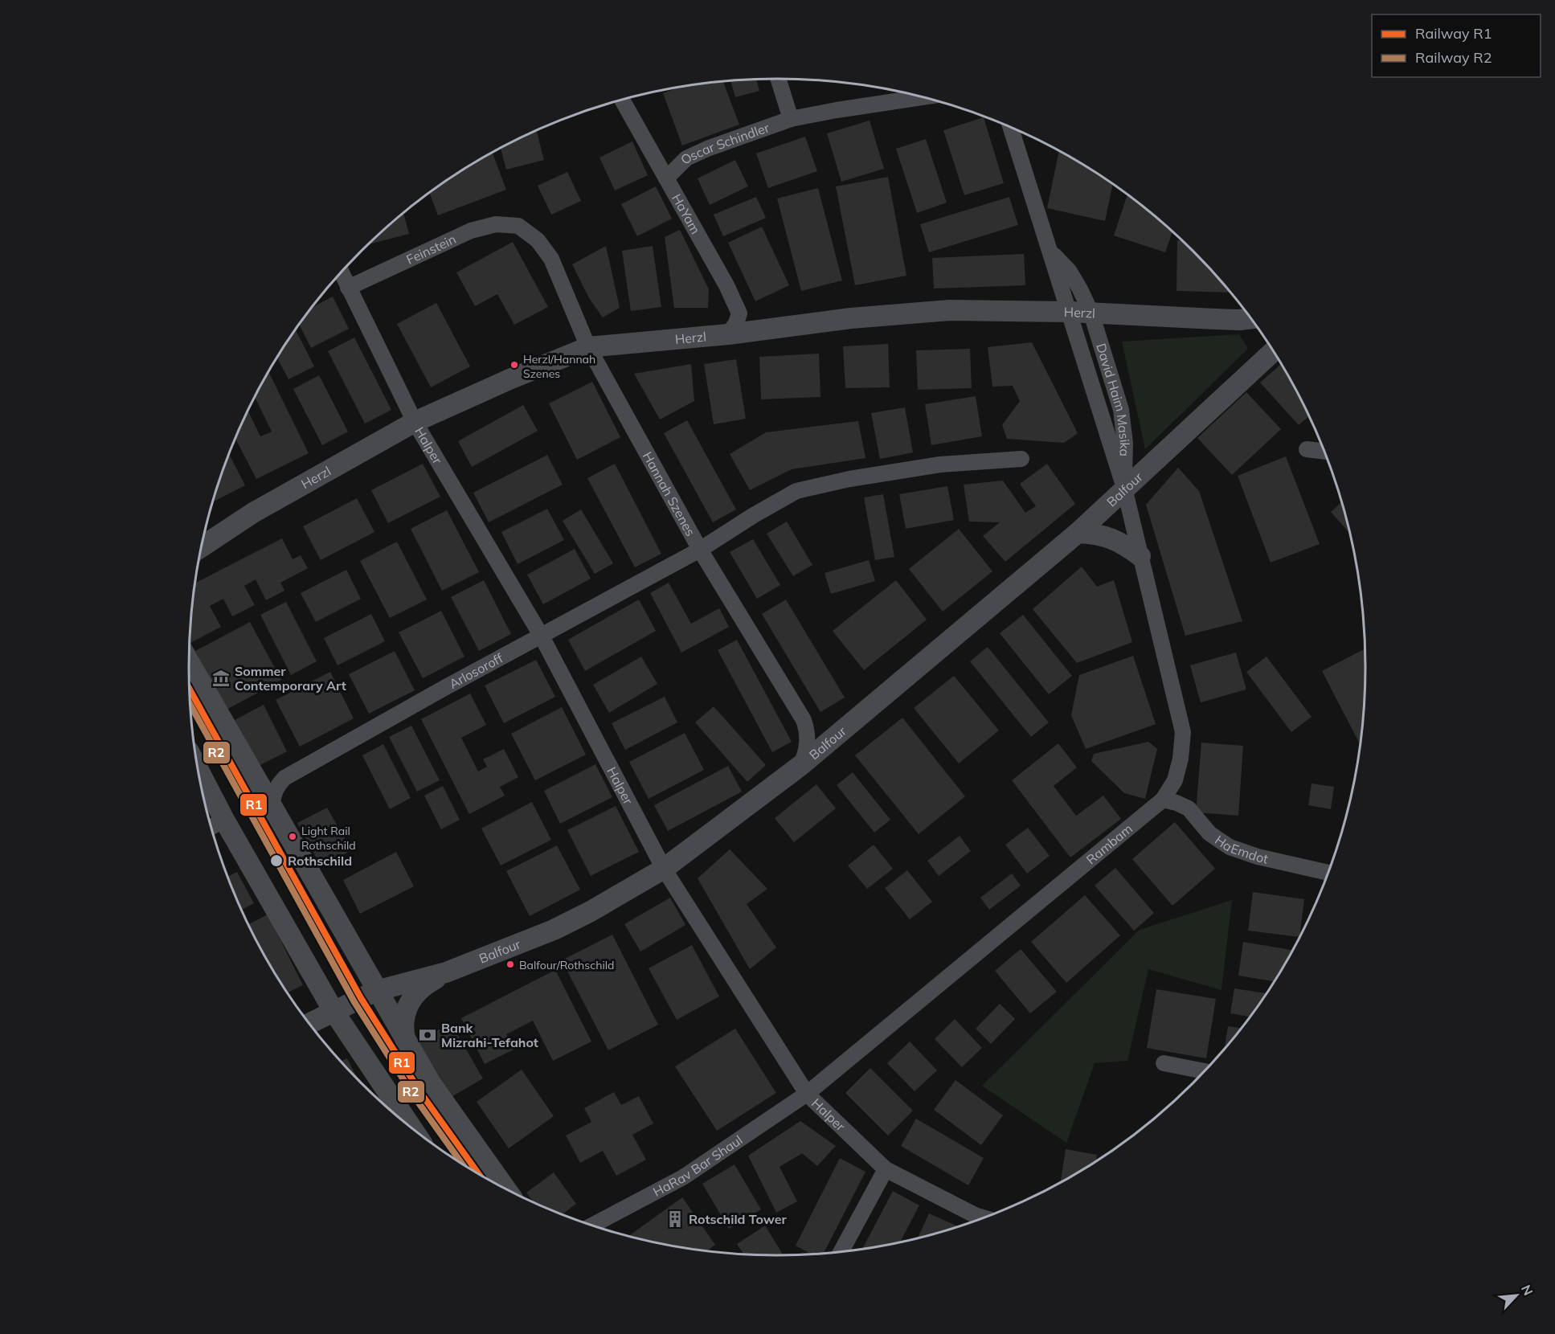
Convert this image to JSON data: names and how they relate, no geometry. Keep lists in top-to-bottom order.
{
  "streets": {
    "street": [
      "Oscar Schindler",
      "HaYam",
      "Feinstein",
      "Herzl",
      "David Haim Masika",
      "Halper",
      "Balfour",
      "Hannah Szenes",
      "Arlosoroff",
      "Rambam",
      "HaEmdot",
      "HaRav Bar Shaul"
    ]
  },
  "crossings": [
    ["Oscar Schindler", "HaYam"],
    ["HaYam", "Herzl"],
    ["Feinstein", "Halper"],
    ["Feinstein", "Hannah Szenes"],
    ["Herzl", "David Haim Masika"],
    ["Herzl", "Halper"],
    ["Herzl", "Hannah Szenes"],
    ["David Haim Masika", "Balfour"],
    ["David Haim Masika", "Rambam"],
    ["Halper", "Balfour"],
    ["Halper", "Arlosoroff"],
    ["Halper", "Rambam"],
    ["Halper", "HaRav Bar Shaul"],
    ["Balfour", "Hannah Szenes"],
    ["Balfour", "Rambam"],
    ["Hannah Szenes", "Arlosoroff"],
    ["Rambam", "HaEmdot"],
    ["Rambam", "HaRav Bar Shaul"]
  ],
  "places": {
    "other": [
      "Herzl/Hannah Szenes",
      "Light Rail Rothschild",
      "Rothschild",
      "Balfour/Rothschild"
    ],
    "museum": ["Sommer Contemporary Art"],
    "bank": ["Bank Mizrahi-Tefahot"],
    "building": ["Rotschild Tower"]
  },
  "lines": ["rail line R1", "rail line R2"],
  "legend": ["Railway R1", "Railway R2"],
  "north": "top right"
}
